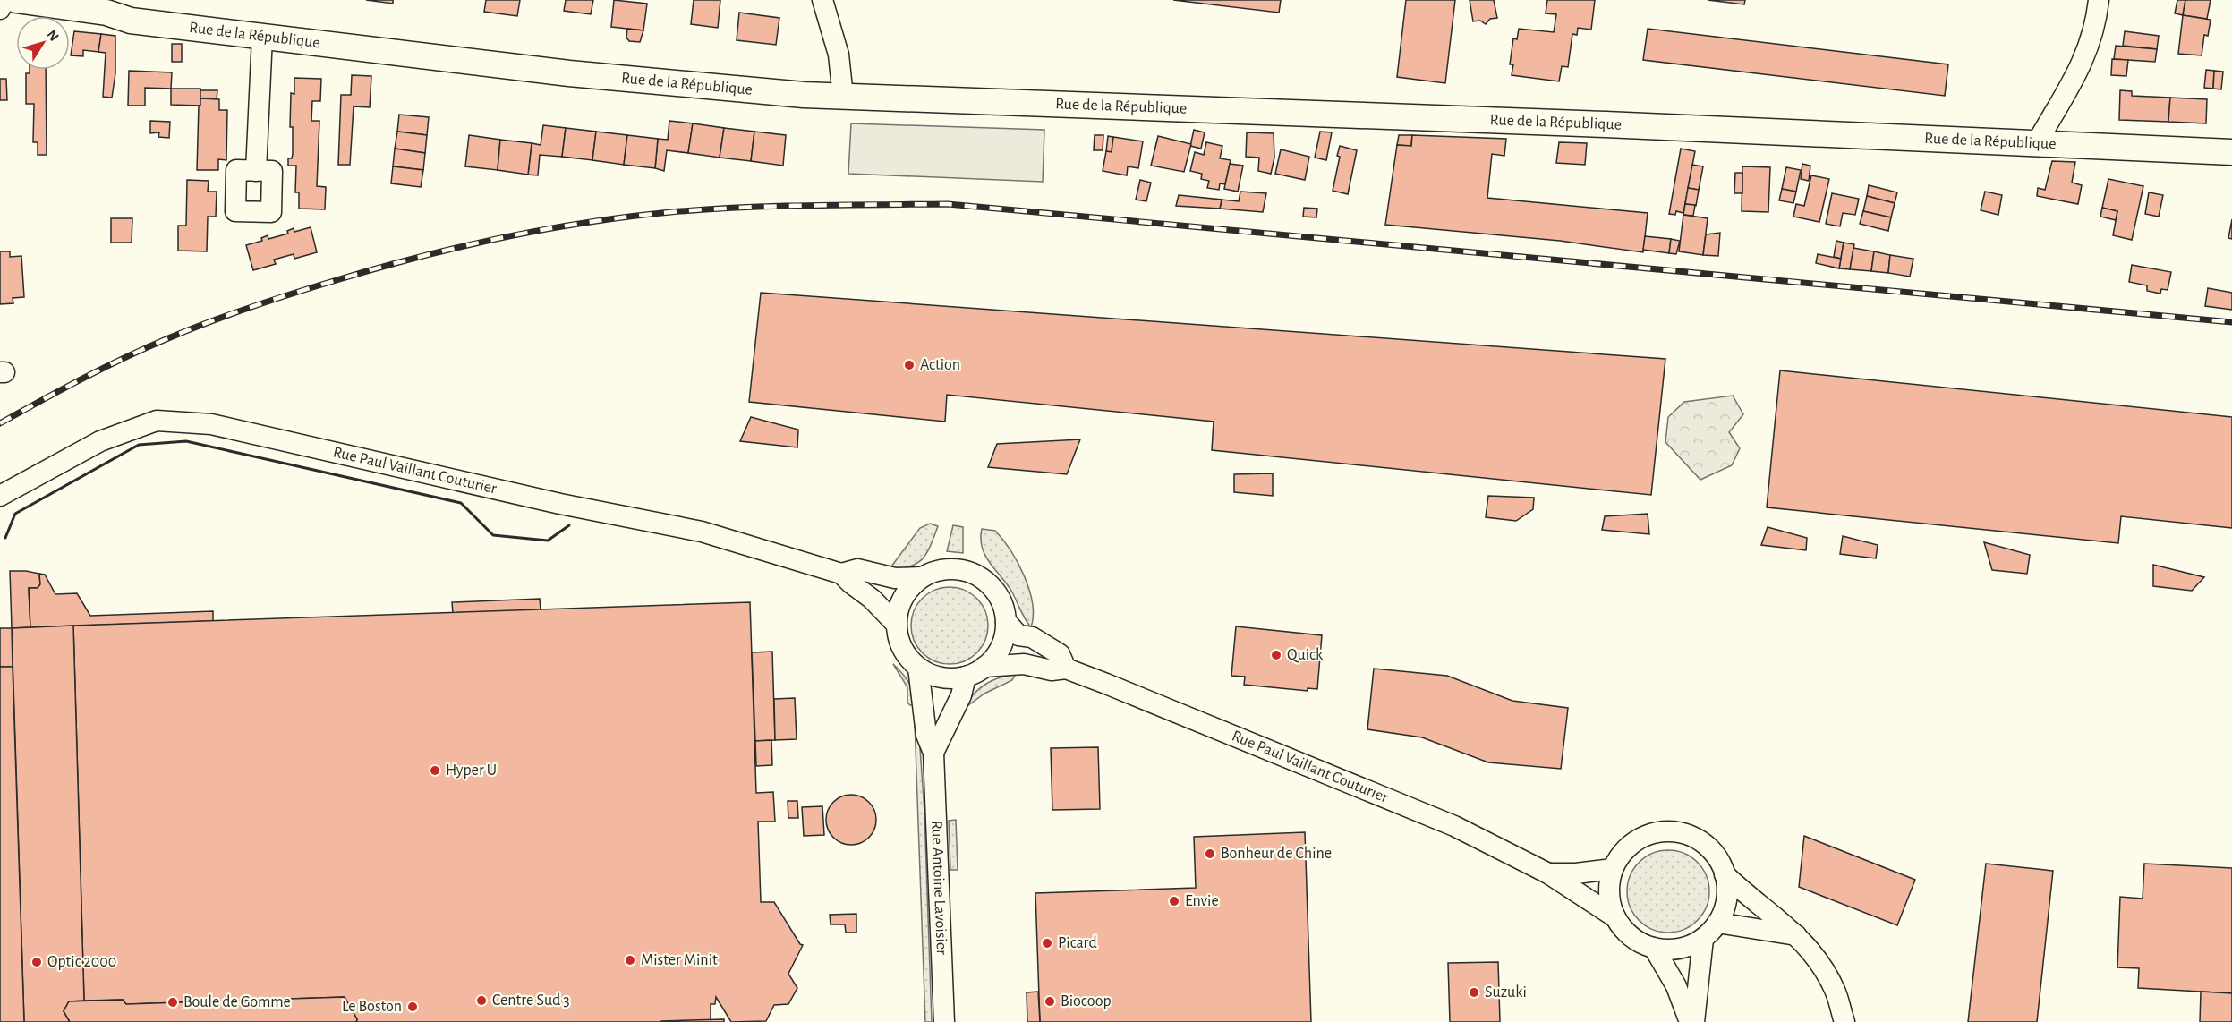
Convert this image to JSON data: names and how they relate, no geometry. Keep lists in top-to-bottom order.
{
  "streets": {
    "street": ["Rue de la République", "Rue Paul Vaillant Couturier", "Rue Antoine Lavoisier"]
  },
  "crossings": [
    ["Rue Paul Vaillant Couturier", "Rue Antoine Lavoisier"]
  ],
  "places": [
    "Action",
    "Quick",
    "Hyper U",
    "Bonheur de Chine",
    "Envie",
    "Picard",
    "Mister Minit",
    "Optic 2000",
    "Suzuki",
    "Centre Sud 3",
    "Biocoop",
    "Boule de Gomme",
    "Le Boston"
  ],
  "north": "top right"
}
